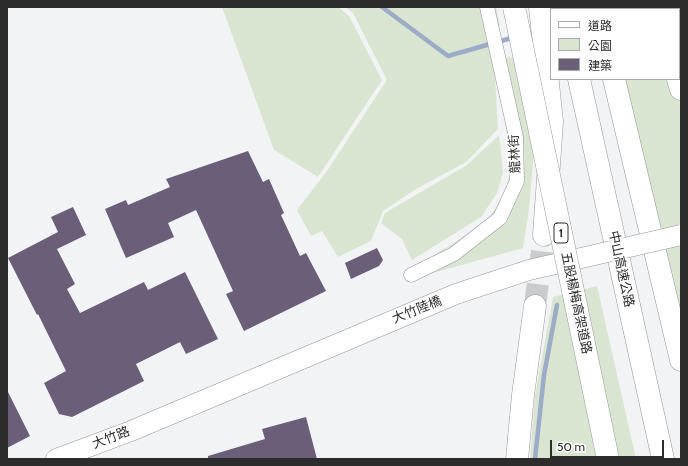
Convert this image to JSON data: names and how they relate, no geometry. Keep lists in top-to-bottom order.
{
  "streets": {
    "highway": ["1", "中山高速公路", "五股楊梅高架道路"],
    "main road": ["大竹陸橋", "大竹路"],
    "street": ["龍林街"]
  },
  "crossings": [
    ["大竹陸橋", "大竹路"]
  ],
  "legend": ["道路", "公園", "建築"],
  "scale_bar": "50 m"
}
